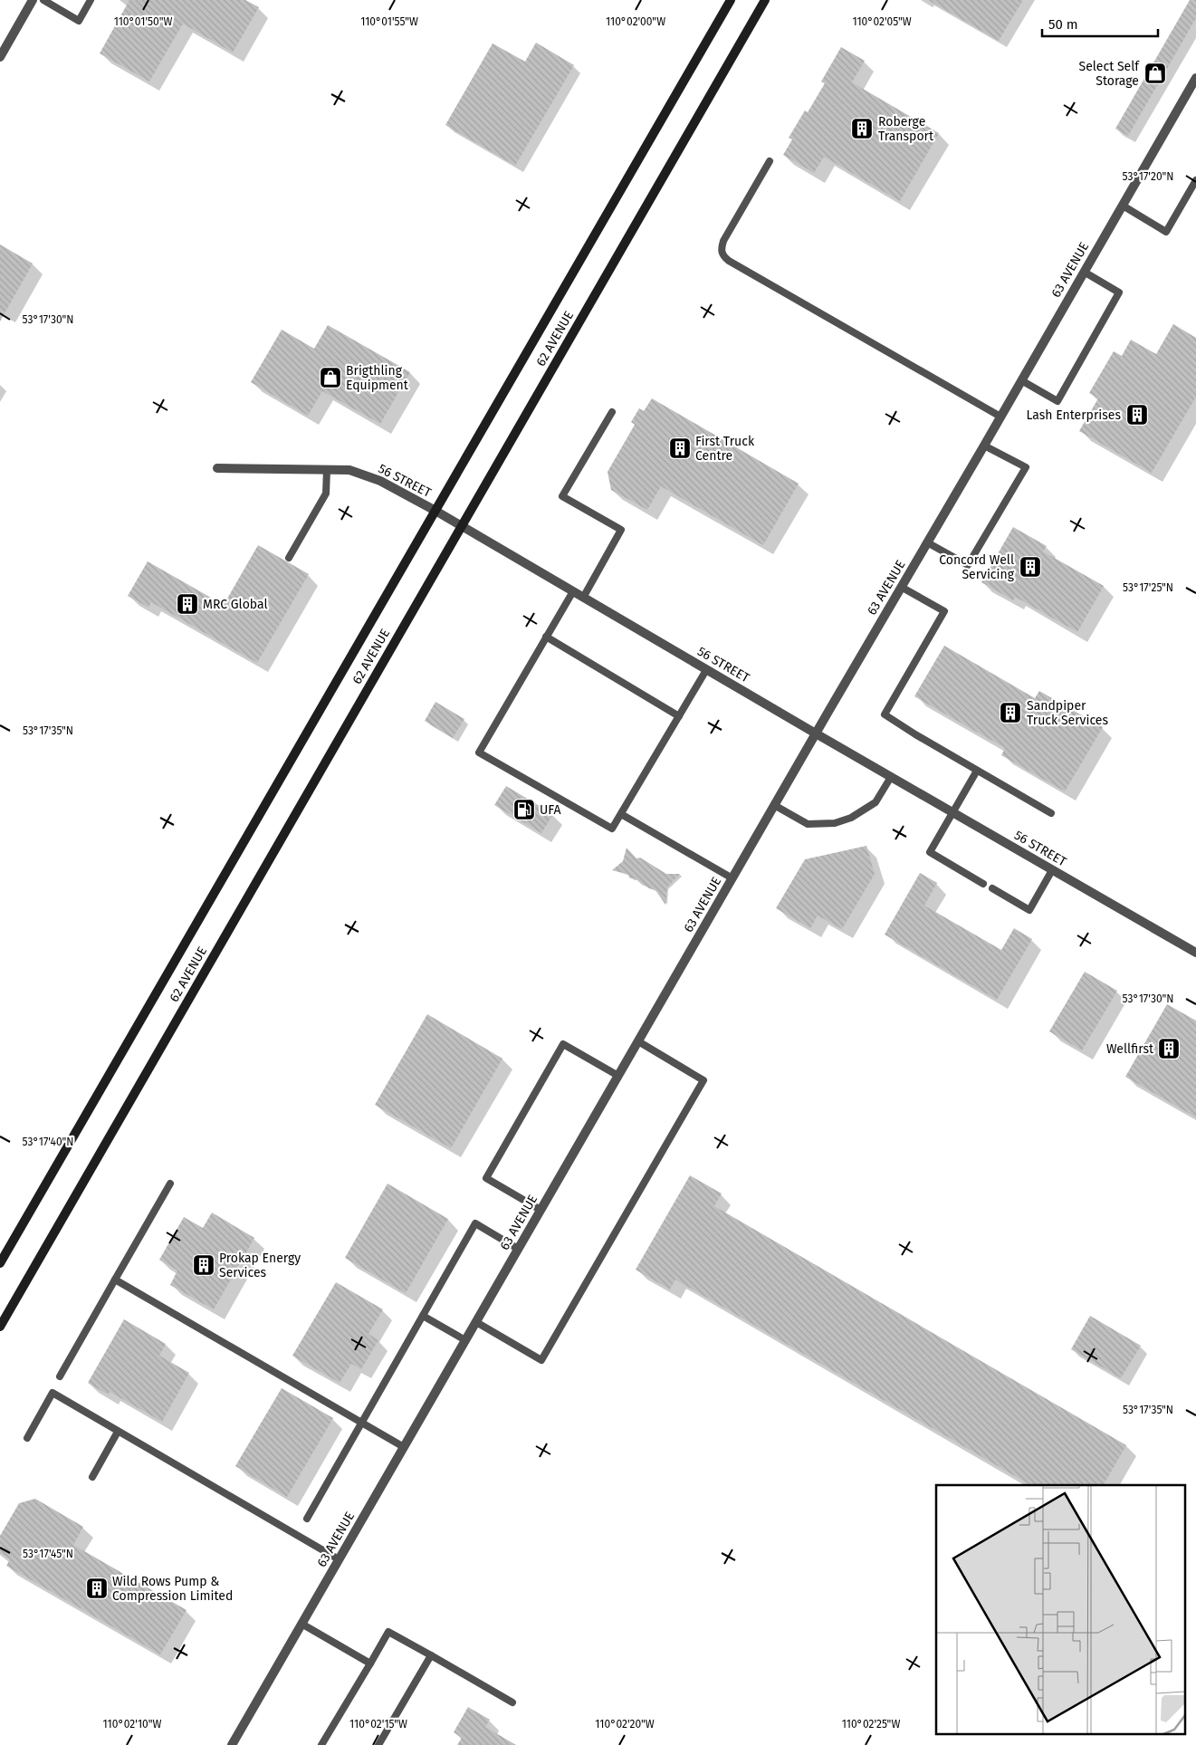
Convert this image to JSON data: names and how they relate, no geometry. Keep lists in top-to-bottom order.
{
  "streets": {
    "main road": ["62 AVENUE"],
    "street": ["63 AVENUE", "56 STREET"]
  },
  "crossings": [
    ["63 AVENUE", "56 STREET"],
    ["62 AVENUE", "56 STREET"]
  ],
  "places": {
    "shop": ["Select Self Storage", "Brigthling Equipment"],
    "building": [
      "Roberge Transport",
      "Lash Enterprises",
      "First Truck Centre",
      "Concord Well Servicing",
      "MRC Global",
      "Sandpiper Truck Services",
      "Wellfirst",
      "Prokap Energy Services",
      "Wild Rows Pump & Compression Limited"
    ],
    "fuel station": ["UFA"]
  },
  "scale_bar": "50 m",
  "coordinates": [
    "110°01'50\"W",
    "110°01'55\"W",
    "110°02'00\"W",
    "110°02'05\"W",
    "53°17'20\"N",
    "53°17'30\"N",
    "53°17'25\"N",
    "53°17'35\"N",
    "53°17'40\"N",
    "53°17'45\"N",
    "110°02'10\"W",
    "110°02'15\"W",
    "110°02'20\"W",
    "110°02'25\"W"
  ]
}
